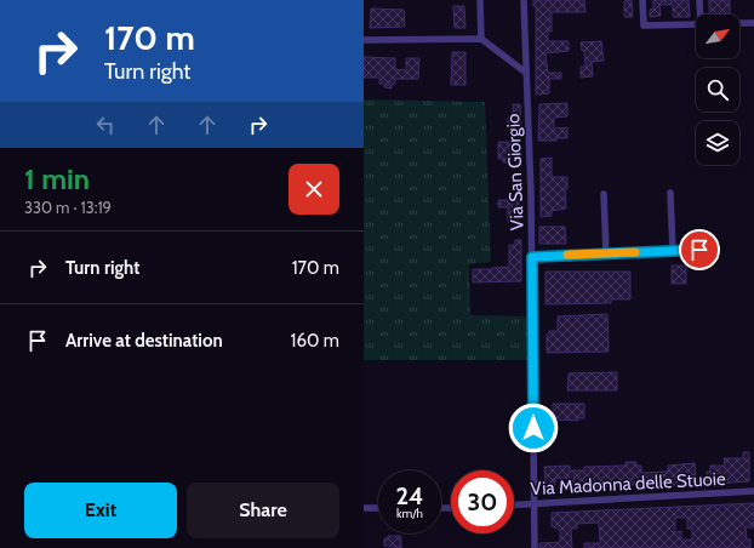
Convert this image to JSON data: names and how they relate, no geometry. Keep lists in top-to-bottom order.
{
  "streets": {
    "street": ["Via San Giorgio", "Via Madonna delle Stuoie"]
  },
  "crossings": [
    ["Via San Giorgio", "Via Madonna delle Stuoie"]
  ],
  "north": "top right",
  "page": {
    "turn": ["170 m", "Turn right"],
    "heading": ["1 min", "330 m · 13:19"],
    "list": [
      {
        "name": "Turn right",
        "value": "170 m"
      },
      {
        "name": "Arrive at destination",
        "value": "160 m"
      }
    ],
    "speed": "24 km/h",
    "limit": "30",
    "buttons": ["Exit", "Share"]
  }
}
